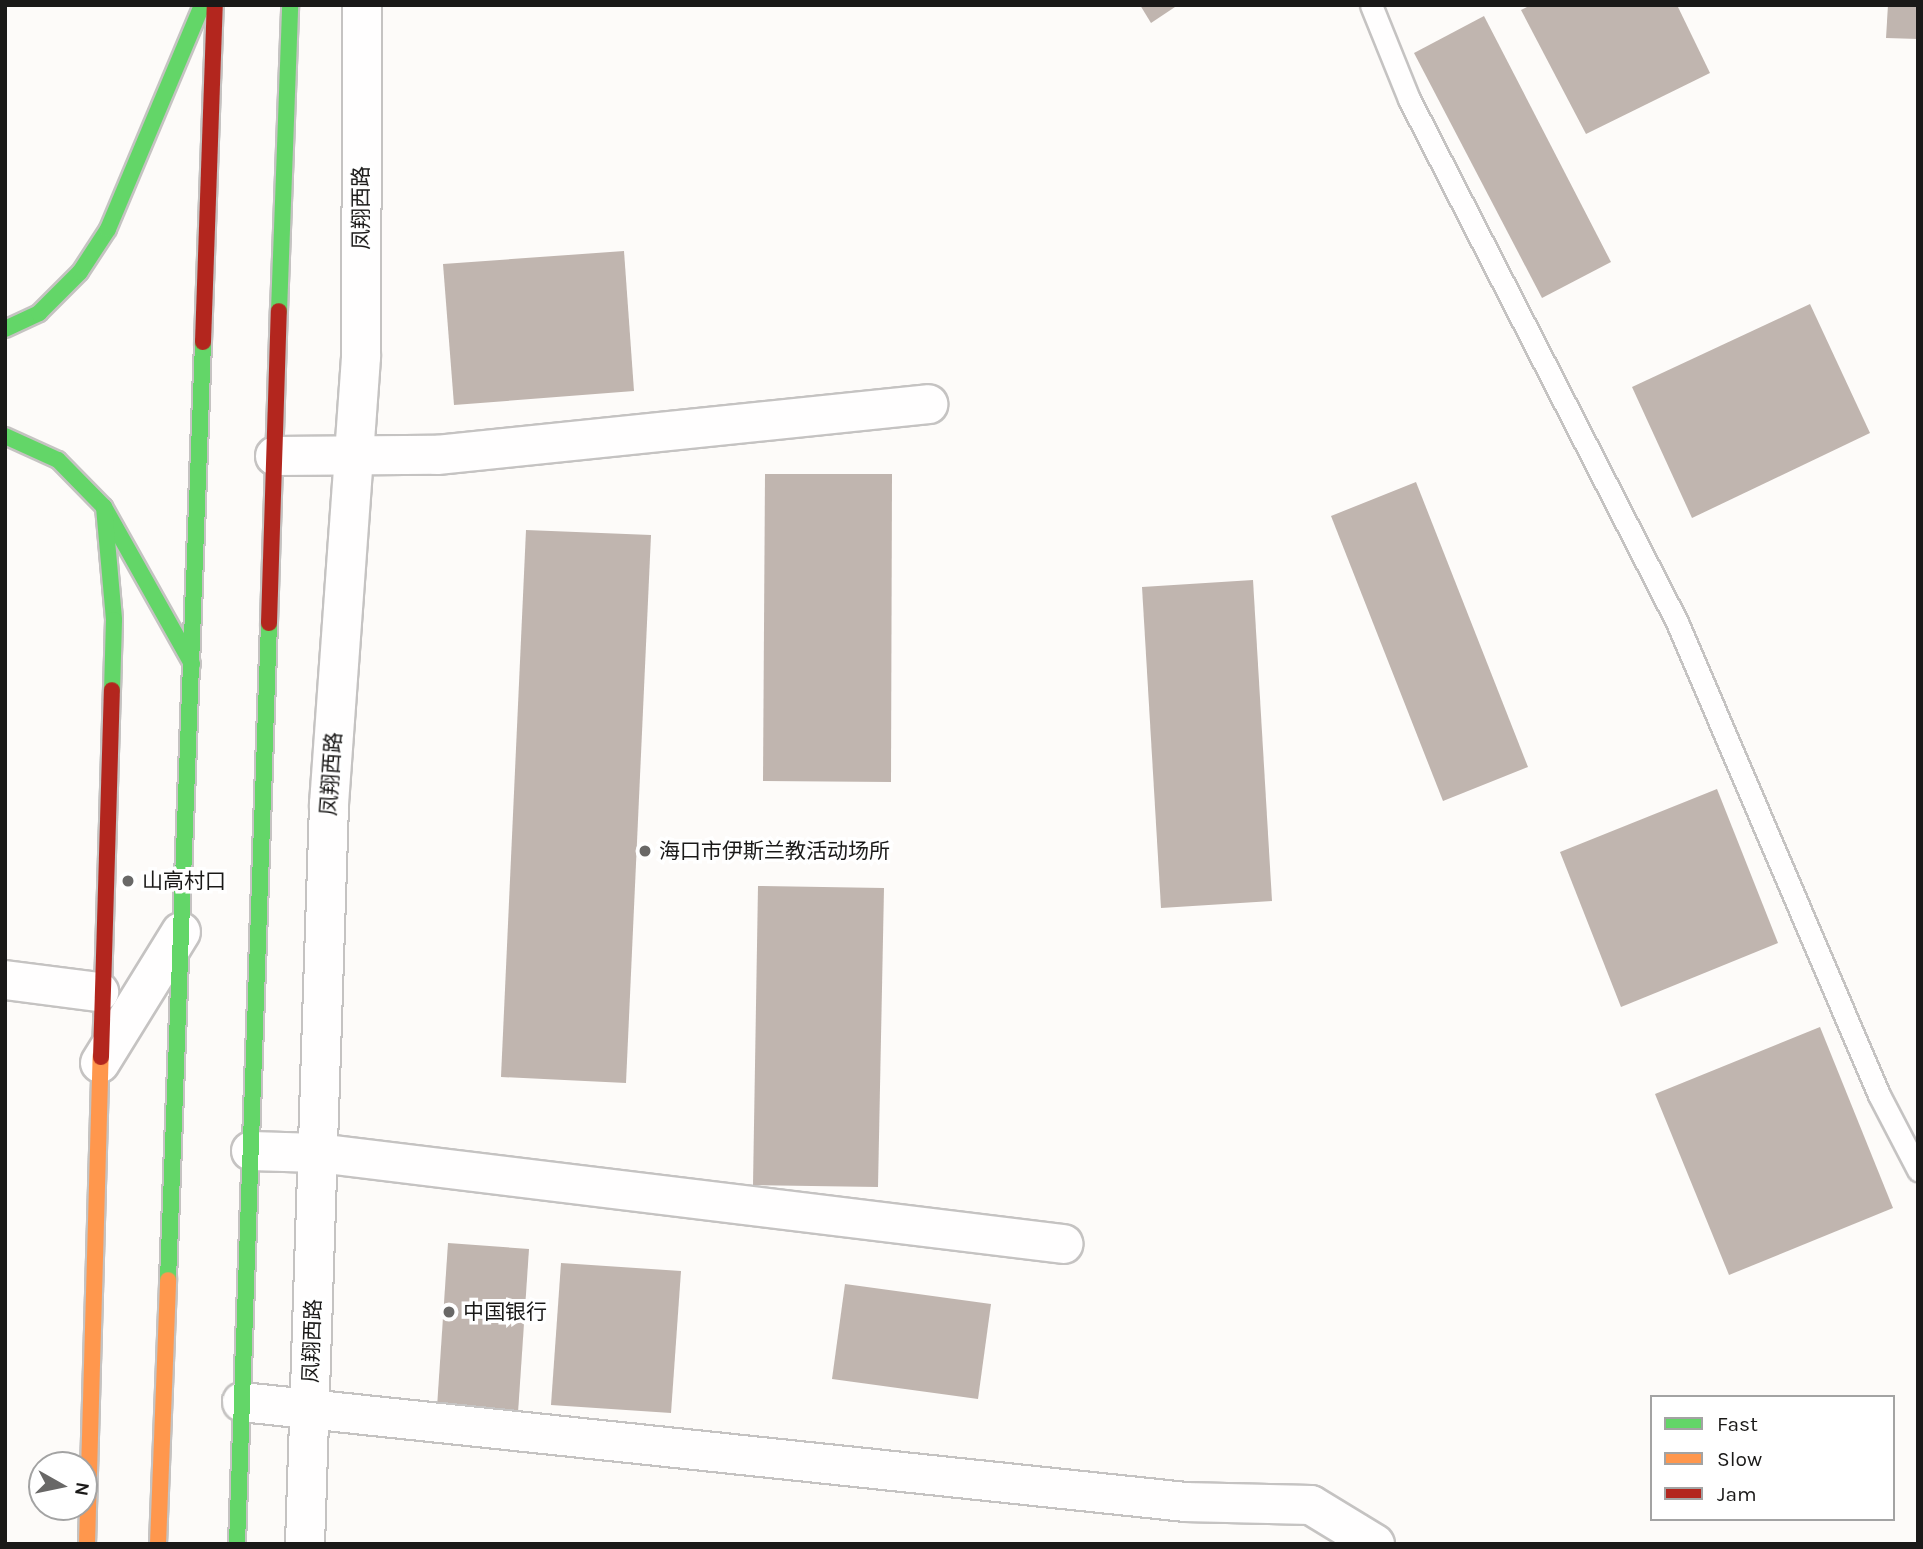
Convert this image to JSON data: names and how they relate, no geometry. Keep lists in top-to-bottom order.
{
  "streets": {
    "street": ["凤翔西路"]
  },
  "places": ["海口市伊斯兰教活动场所", "山高村口", "中国银行"],
  "legend": ["Fast", "Slow", "Jam"],
  "north": "right"
}
